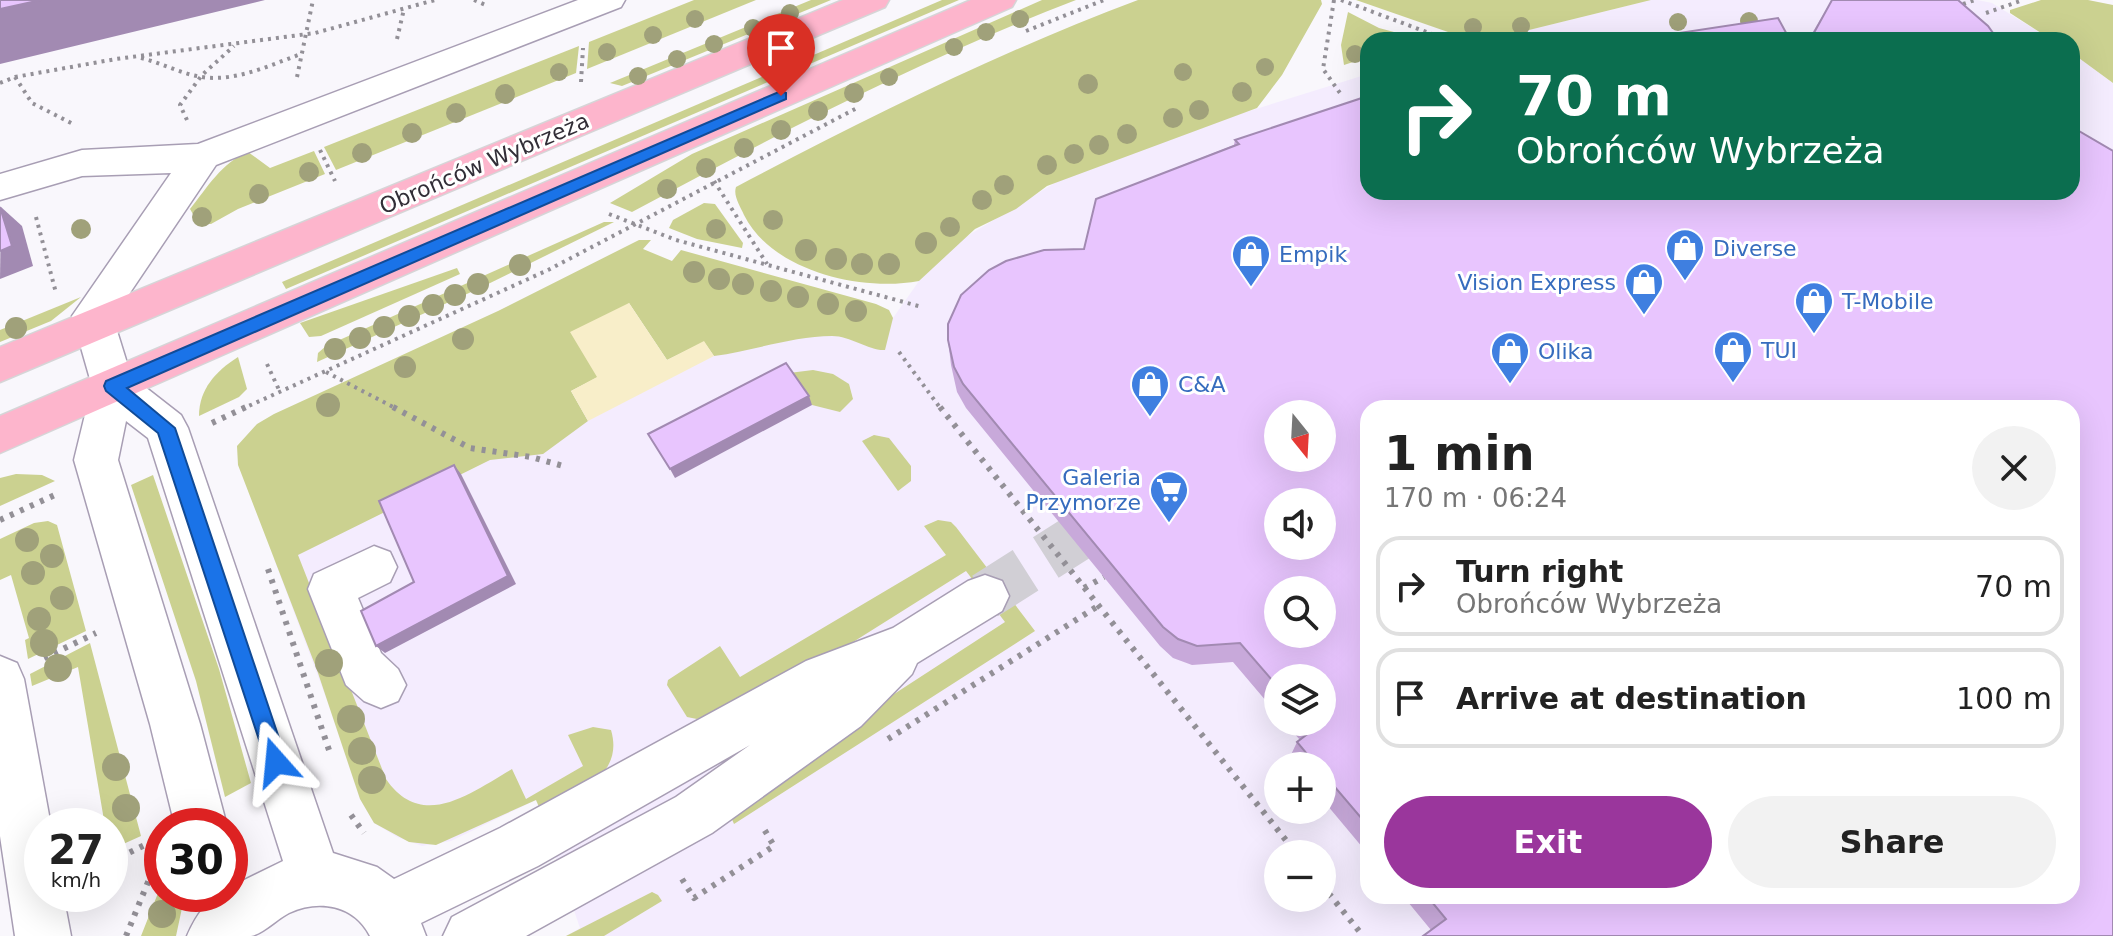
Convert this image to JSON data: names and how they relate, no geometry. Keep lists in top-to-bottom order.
{
  "streets": {
    "main road": ["Obrońców Wybrzeża"]
  },
  "places": {
    "shop": [
      "Diverse",
      "Empik",
      "Vision Express",
      "T-Mobile",
      "TUI",
      "Olika",
      "C&A"
    ],
    "supermarket": ["Galeria Przymorze"]
  },
  "north": "bottom",
  "page": {
    "turn": ["70 m", "Obrońców Wybrzeża"],
    "map_buttons": ["+", "−"],
    "heading": ["1 min", "170 m · 06:24"],
    "list": [
      {
        "name": "Turn right",
        "note": "Obrońców Wybrzeża",
        "value": "70 m"
      },
      {
        "name": "Arrive at destination",
        "value": "100 m"
      }
    ],
    "buttons": ["Exit", "Share"],
    "speed": "27 km/h",
    "limit": "30"
  }
}
